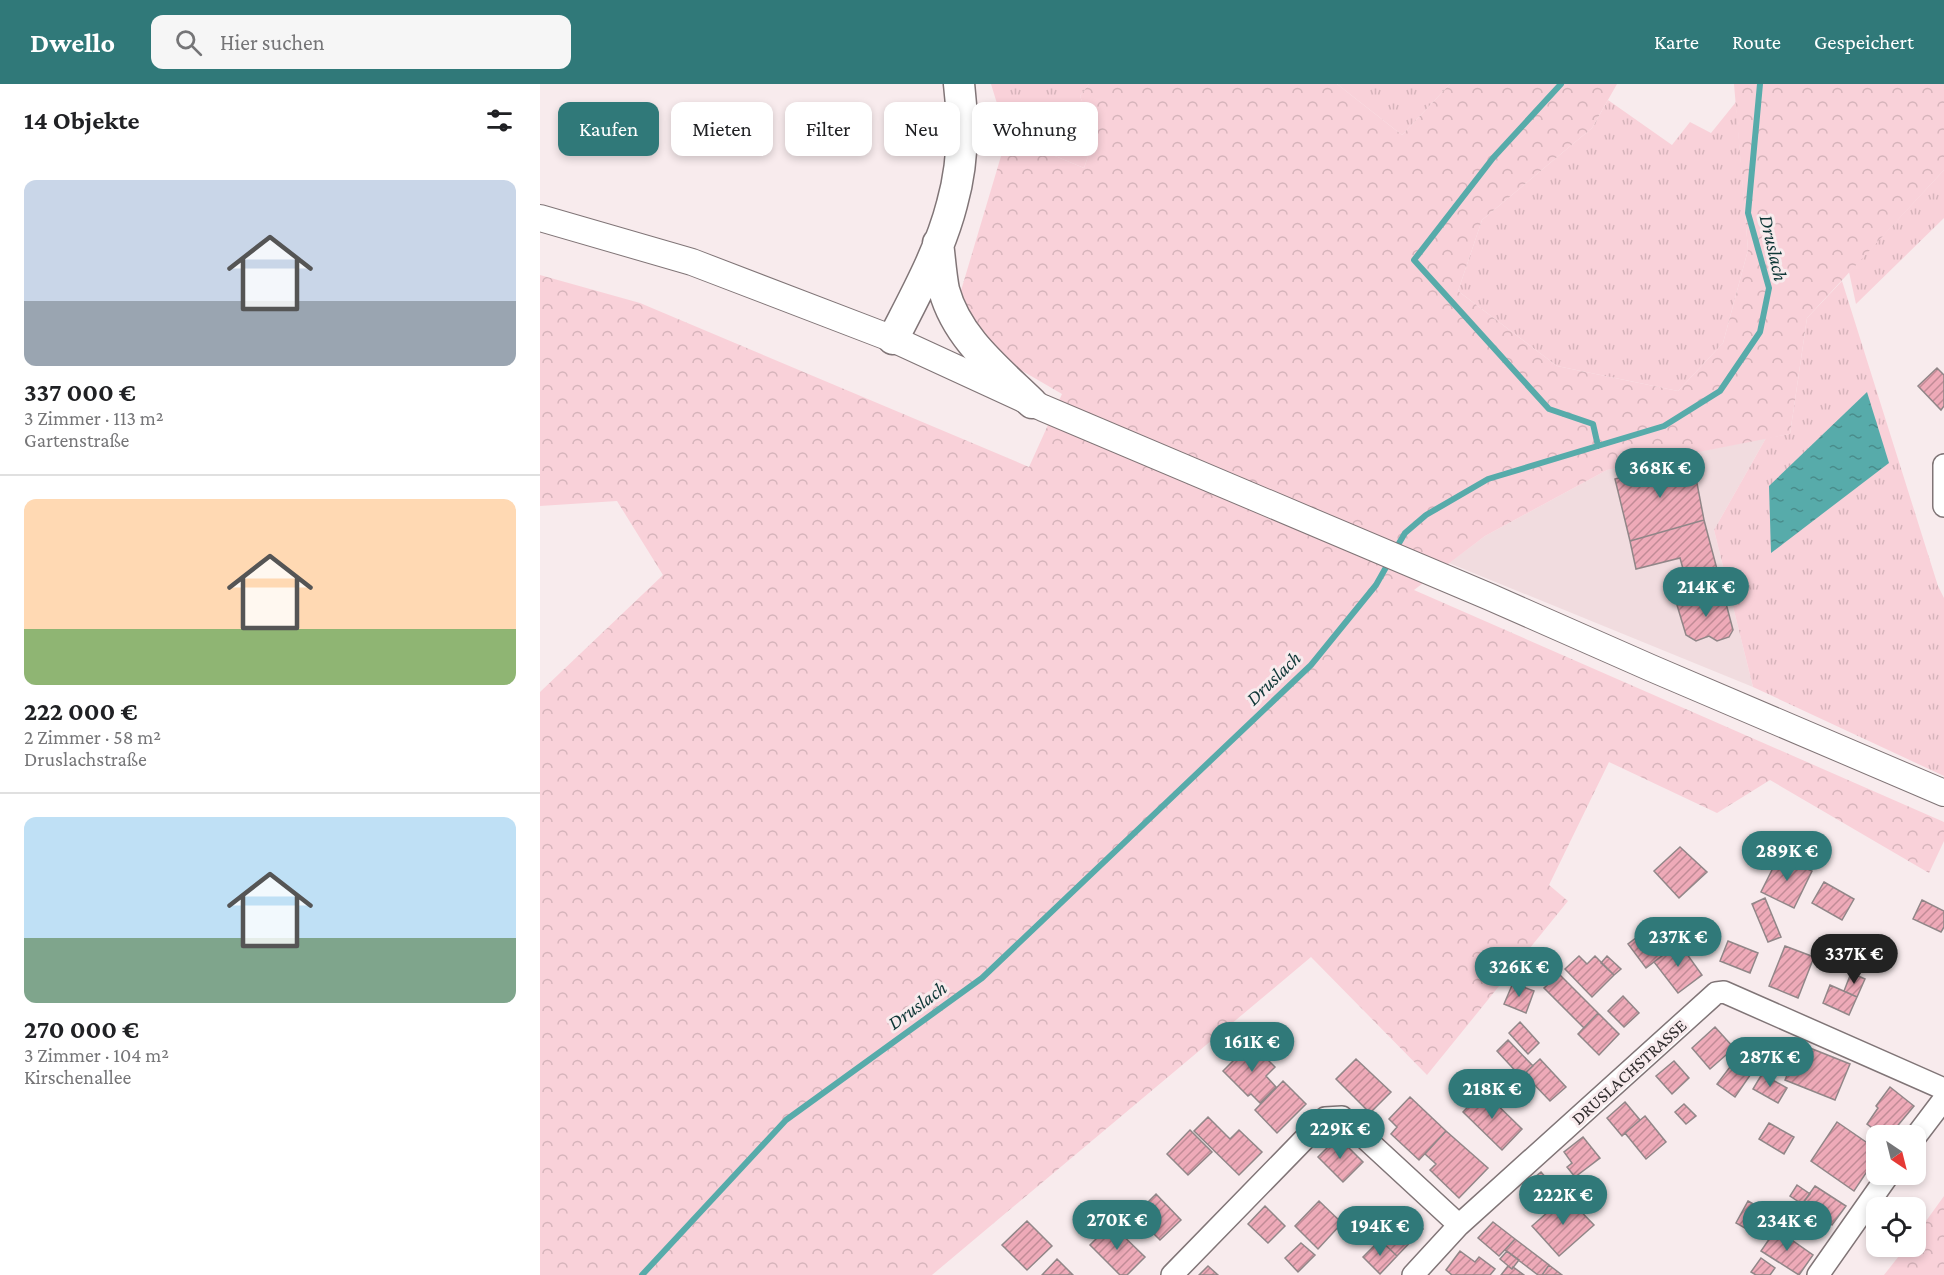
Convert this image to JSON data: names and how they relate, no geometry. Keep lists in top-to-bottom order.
{
  "streets": {
    "street": ["DRUSLACHSTRASSE"]
  },
  "water": ["Druslach"],
  "north": "bottom right",
  "page": {
    "header": "Dwello",
    "search": "Hier suchen",
    "nav": ["Karte", "Route", "Gespeichert"],
    "heading": "14 Objekte",
    "chip": [
      "Kaufen",
      "Mieten",
      "Filter",
      "Neu",
      "Wohnung"
    ],
    "list": [
      {
        "name": "337 000 €",
        "note": "3 Zimmer · 113 m² · Gartenstraße"
      },
      {
        "name": "222 000 €",
        "note": "2 Zimmer · 58 m² · Druslachstraße"
      },
      {
        "name": "270 000 €",
        "note": "3 Zimmer · 104 m² · Kirschenallee"
      }
    ],
    "price": [
      "368K €",
      "214K €",
      "289K €",
      "237K €",
      "337K €",
      "326K €",
      "161K €",
      "287K €",
      "218K €",
      "229K €",
      "222K €",
      "270K €",
      "234K €",
      "194K €"
    ]
  }
}
